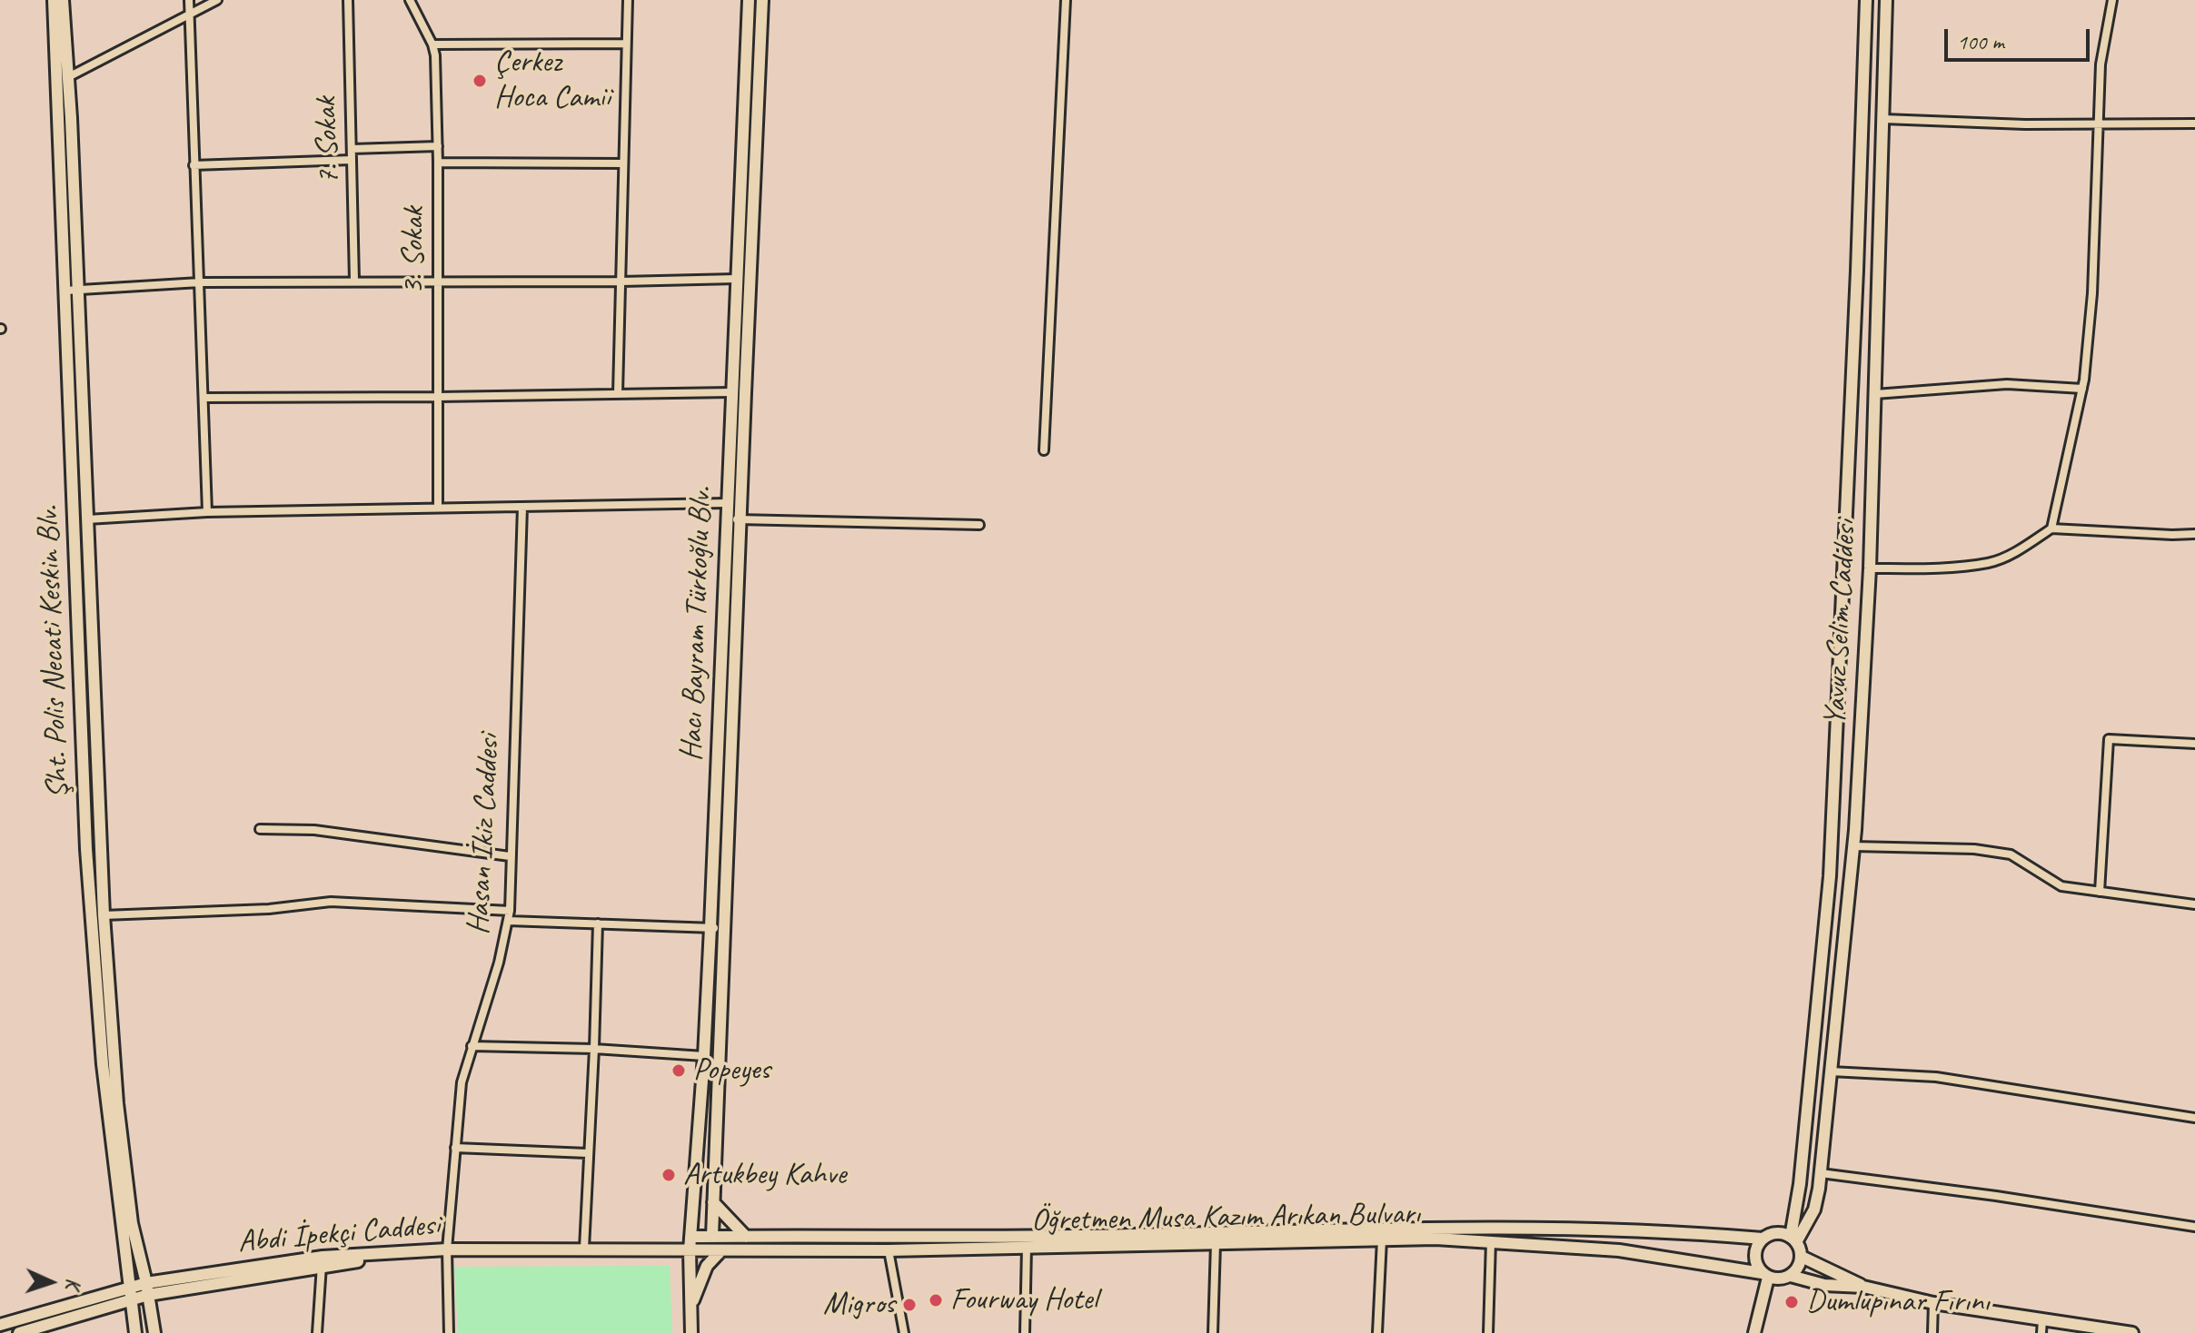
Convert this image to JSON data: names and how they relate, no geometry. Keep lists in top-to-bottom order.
{
  "streets": {
    "street": [
      "7. Sokak",
      "3. Sokak",
      "Yavuz Selim Caddesi",
      "Hacı Bayram Türkoğlu Blv.",
      "Şht. Polis Necati Keskin Blv.",
      "Hasan İkiz Caddesi",
      "Öğretmen Musa Kazım Arıkan Bulvarı",
      "Abdi İpekçi Caddesi"
    ]
  },
  "crossings": [
    ["Yavuz Selim Caddesi", "Öğretmen Musa Kazım Arıkan Bulvarı"],
    ["Hacı Bayram Türkoğlu Blv.", "Öğretmen Musa Kazım Arıkan Bulvarı"],
    ["Hacı Bayram Türkoğlu Blv.", "Abdi İpekçi Caddesi"],
    ["Şht. Polis Necati Keskin Blv.", "Abdi İpekçi Caddesi"],
    ["Hasan İkiz Caddesi", "Abdi İpekçi Caddesi"],
    ["Öğretmen Musa Kazım Arıkan Bulvarı", "Abdi İpekçi Caddesi"]
  ],
  "places": [
    "Çerkez Hoca Camii",
    "Popeyes",
    "Artukbey Kahve",
    "Fourway Hotel",
    "Dumlupınar Fırını",
    "Migros"
  ],
  "scale_bar": "100 m",
  "north": "right"
}
